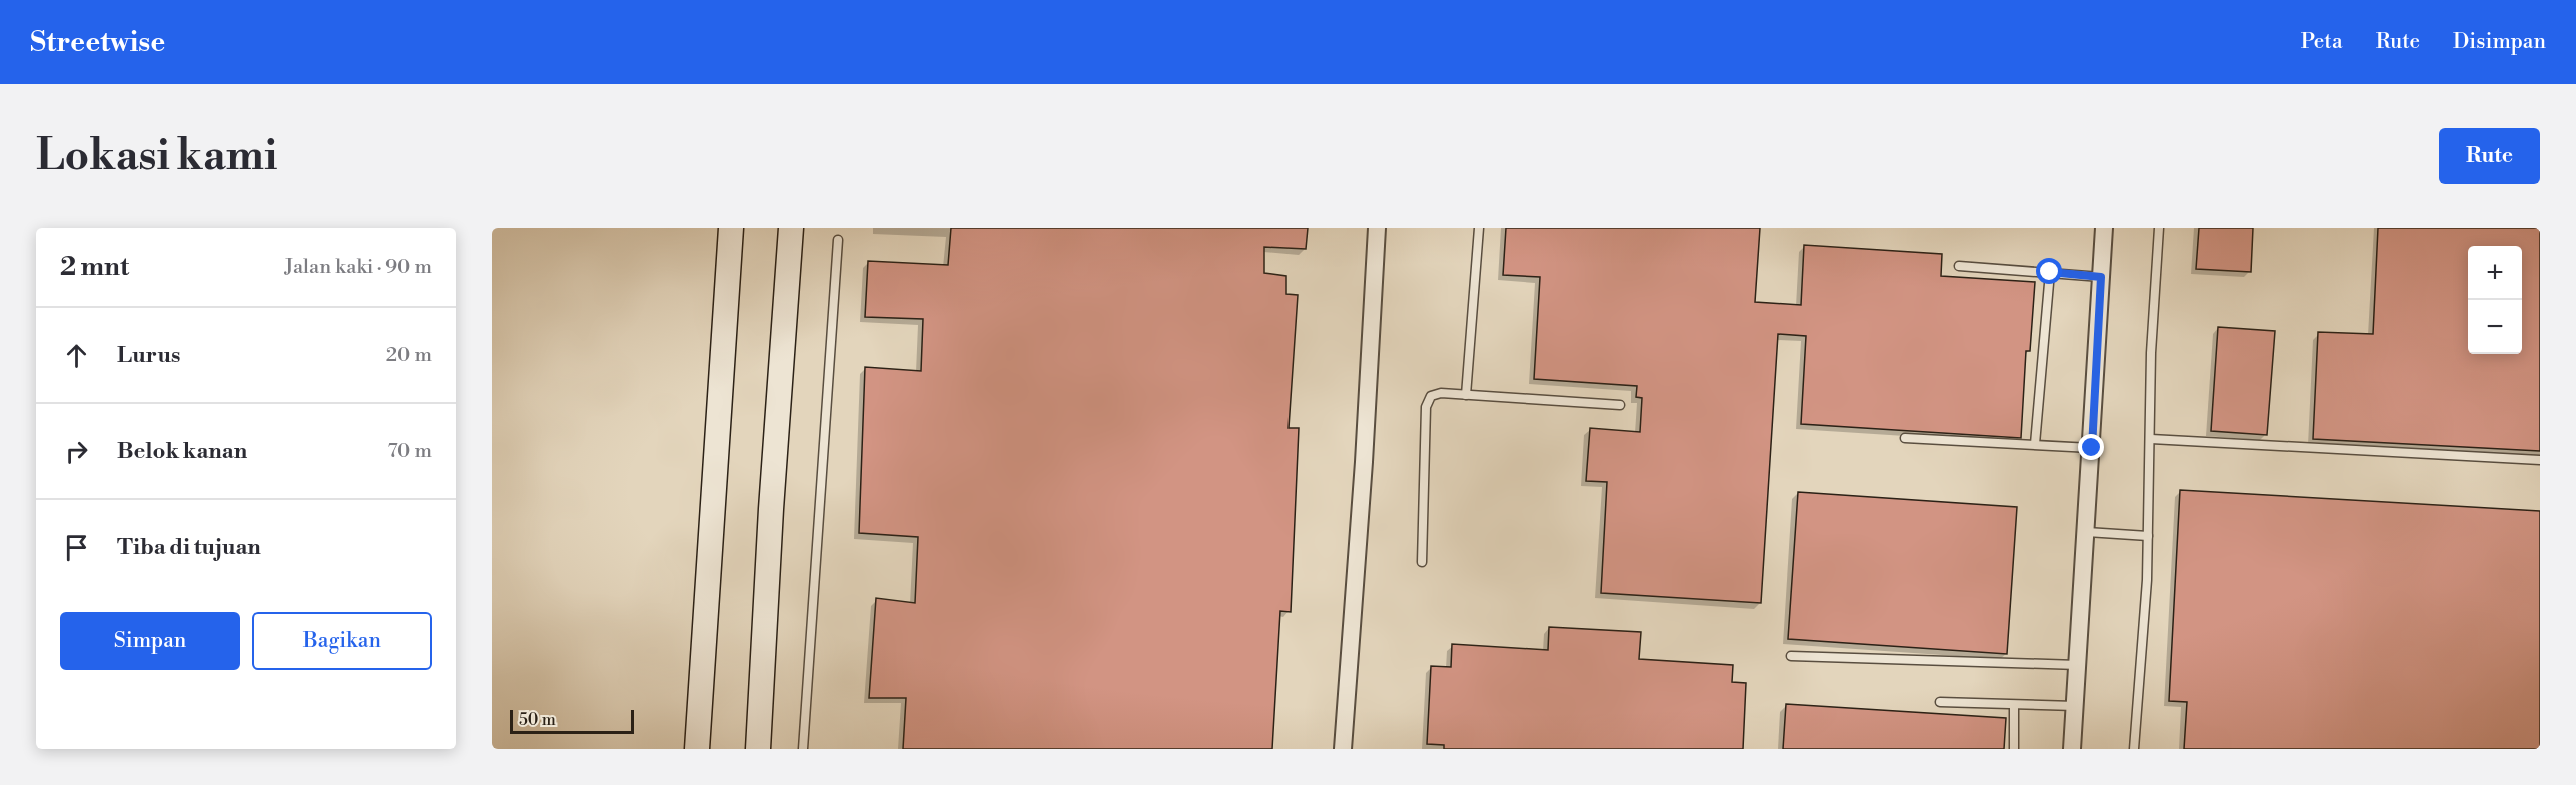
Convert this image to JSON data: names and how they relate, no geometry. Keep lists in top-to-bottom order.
{
  "scale_bar": "50 m",
  "page": {
    "header": "Streetwise",
    "nav": ["Peta", "Rute", "Disimpan"],
    "buttons": [
      "Rute",
      ["Simpan", "Bagikan"]
    ],
    "title": "Lokasi kami",
    "heading": ["2 mnt", "Jalan kaki · 90 m"],
    "map_buttons": ["+", "−"],
    "list": [
      ["Lurus", "20 m"],
      ["Belok kanan", "70 m"],
      "Tiba di tujuan"
    ],
    "scale": "50 m"
  }
}
